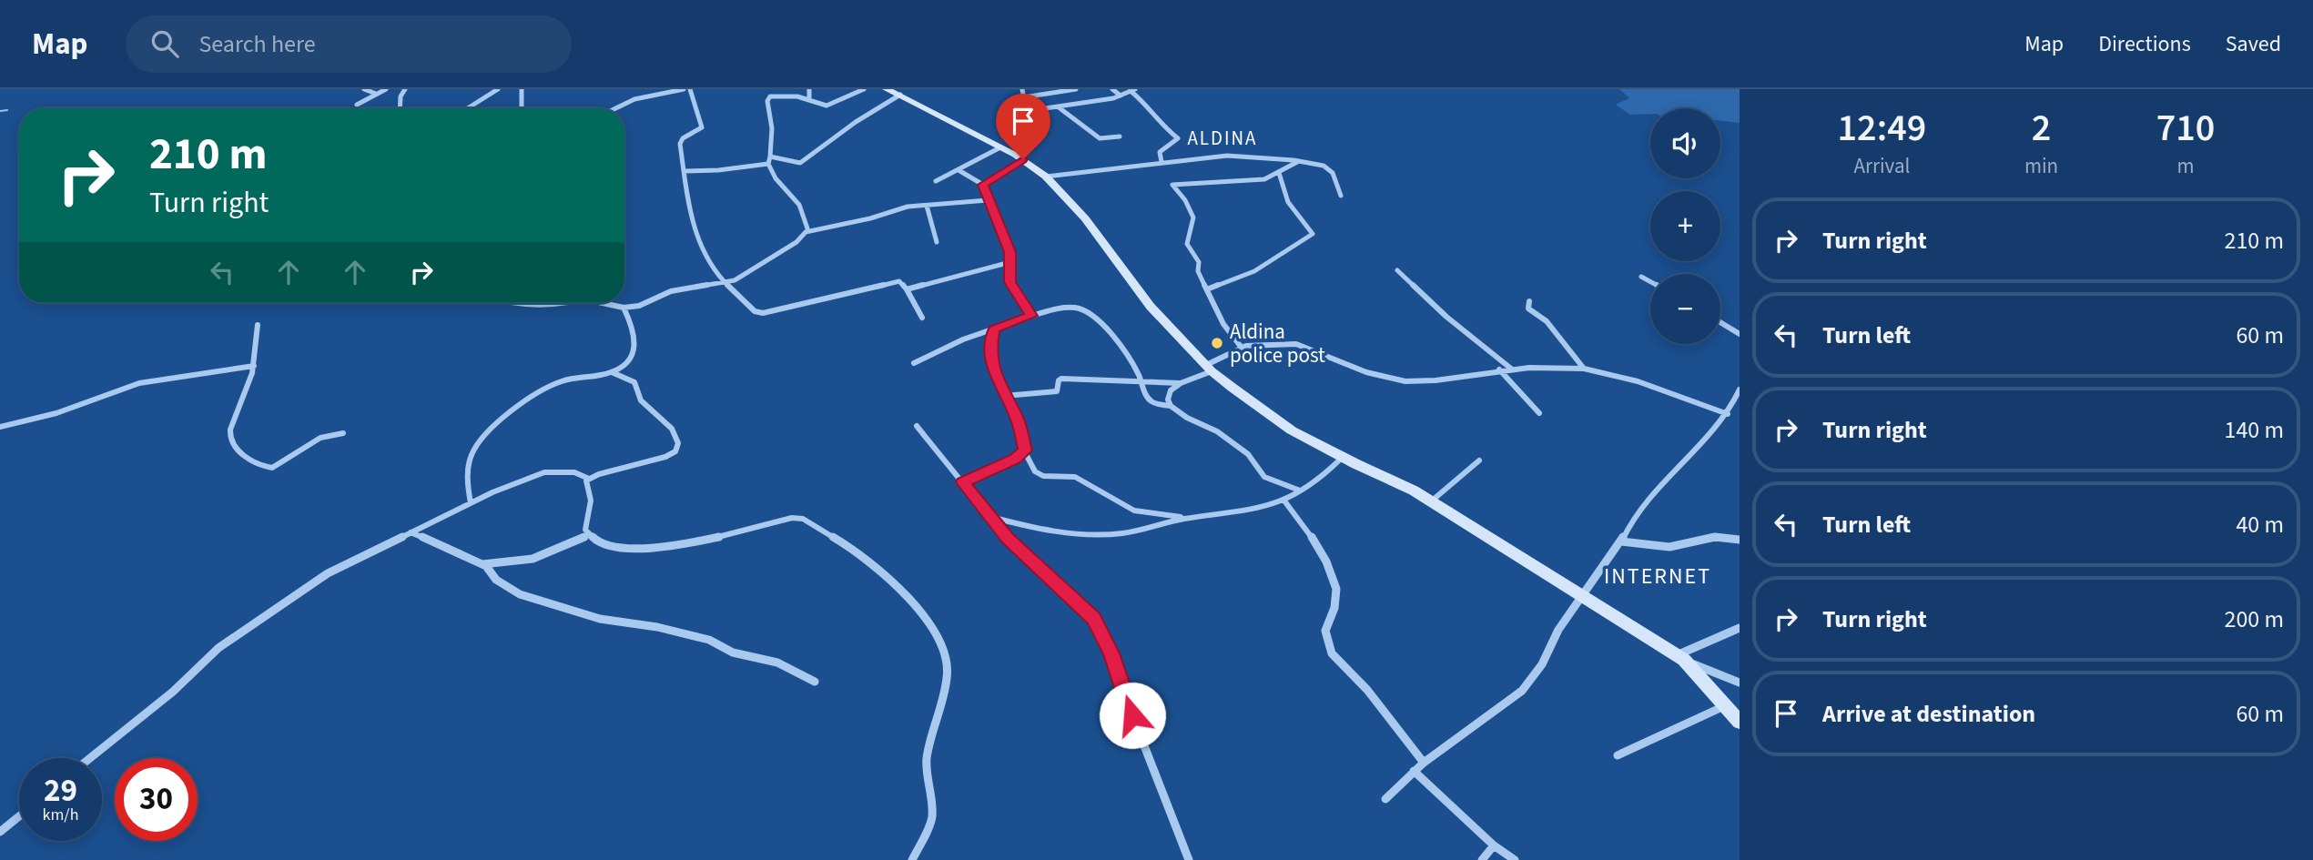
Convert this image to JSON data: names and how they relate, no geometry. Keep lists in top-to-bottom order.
{
  "districts": ["ALDINA", "INTERNET"],
  "places": ["Aldina police post"],
  "page": {
    "header": "Map",
    "search": "Search here",
    "nav": ["Map", "Directions", "Saved"],
    "eta": [
      "12:49",
      "Arrival",
      "2",
      "min",
      "710",
      "m"
    ],
    "map_buttons": ["+", "−"],
    "turn": ["210 m", "Turn right"],
    "list": [
      {
        "name": "Turn right",
        "value": "210 m"
      },
      {
        "name": "Turn left",
        "value": "60 m"
      },
      {
        "name": "Turn right",
        "value": "140 m"
      },
      {
        "name": "Turn left",
        "value": "40 m"
      },
      {
        "name": "Turn right",
        "value": "200 m"
      },
      {
        "name": "Arrive at destination",
        "value": "60 m"
      }
    ],
    "speed": "29 km/h",
    "limit": "30"
  }
}
